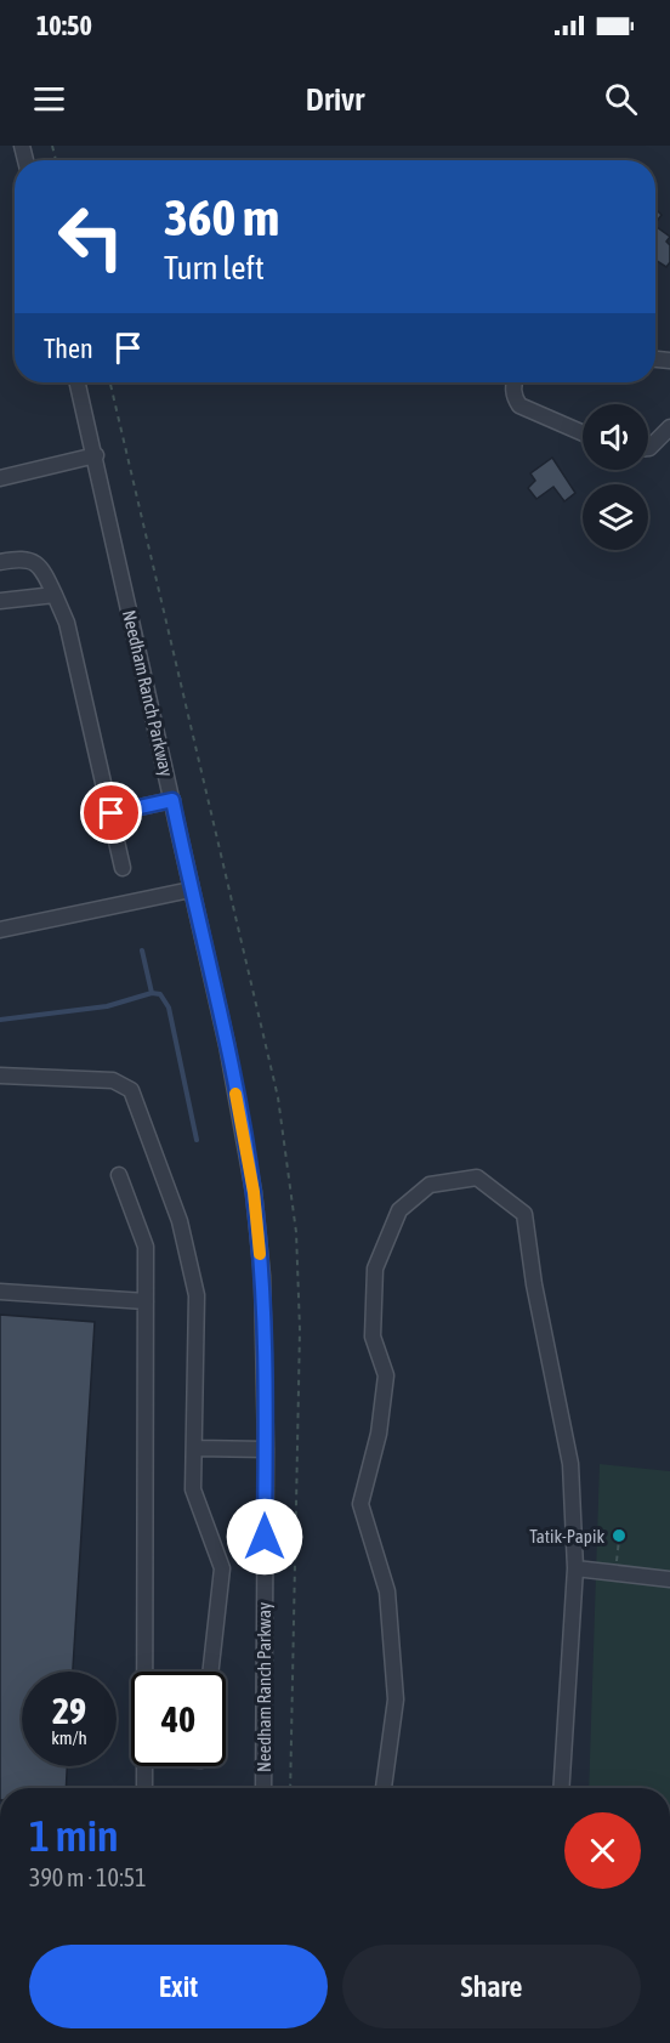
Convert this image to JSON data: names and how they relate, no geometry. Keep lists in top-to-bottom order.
{
  "streets": {
    "street": ["Needham Ranch Parkway"]
  },
  "places": ["Tatik-Papik"],
  "page": {
    "status": "10:50",
    "header": "Drivr",
    "turn": ["360 m", "Turn left"],
    "then": "Then",
    "speed": "29 km/h",
    "limit": "40",
    "heading": ["1 min", "390 m · 10:51"],
    "buttons": ["Exit", "Share"]
  }
}
